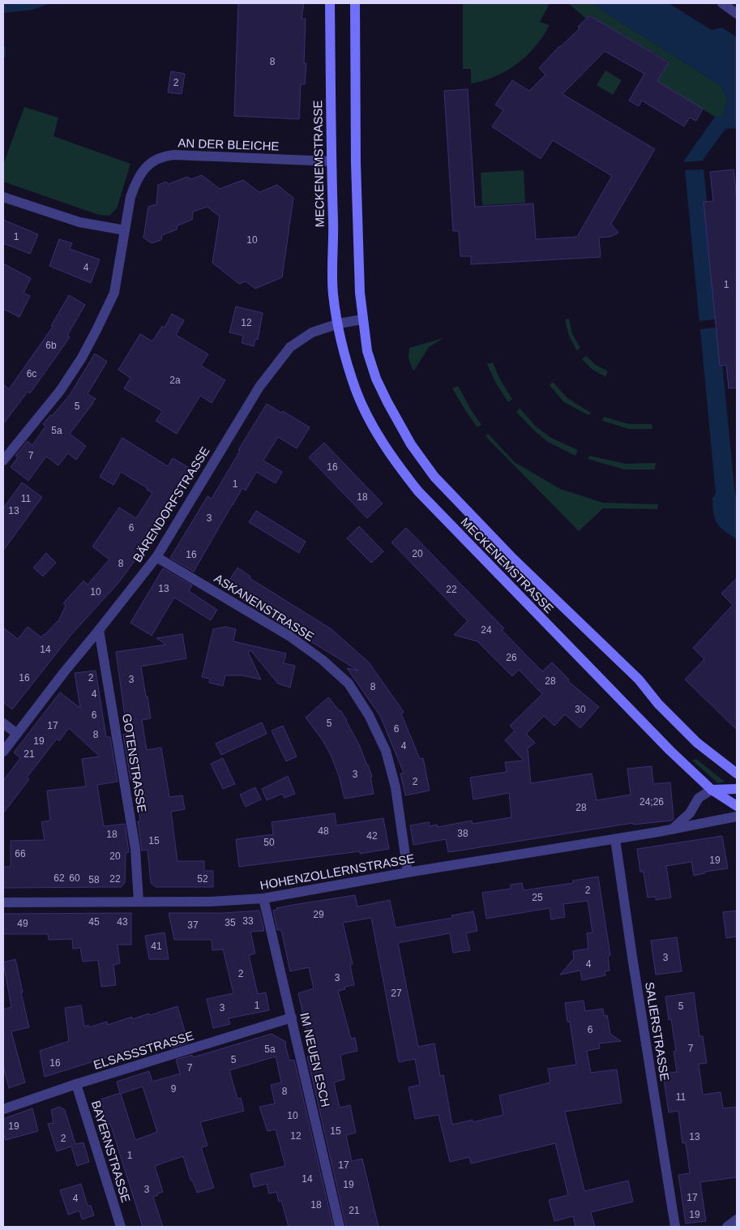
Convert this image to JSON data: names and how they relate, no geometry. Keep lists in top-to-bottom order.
{
  "streets": {
    "main road": ["MECKENEMSTRASSE"],
    "street": [
      "AN DER BLEICHE",
      "BÄRENDORFSTRASSE",
      "ASKANENSTRASSE",
      "GOTENSTRASSE",
      "HOHENZOLLERNSTRASSE",
      "SALIERSTRASSE",
      "ELSASSSTRASSE",
      "IM NEUEN ESCH",
      "BAYERNSTRASSE"
    ]
  },
  "crossings": [
    ["AN DER BLEICHE", "MECKENEMSTRASSE"],
    ["MECKENEMSTRASSE", "BÄRENDORFSTRASSE"],
    ["BÄRENDORFSTRASSE", "ASKANENSTRASSE"],
    ["BÄRENDORFSTRASSE", "GOTENSTRASSE"],
    ["ASKANENSTRASSE", "HOHENZOLLERNSTRASSE"],
    ["GOTENSTRASSE", "HOHENZOLLERNSTRASSE"],
    ["HOHENZOLLERNSTRASSE", "SALIERSTRASSE"],
    ["HOHENZOLLERNSTRASSE", "IM NEUEN ESCH"],
    ["ELSASSSTRASSE", "IM NEUEN ESCH"],
    ["ELSASSSTRASSE", "BAYERNSTRASSE"]
  ],
  "house_numbers": [
    "8",
    "2",
    "1",
    "10",
    "4",
    "1",
    "12",
    "6b",
    "6c",
    "2a",
    "5",
    "5a",
    "7",
    "16",
    "1",
    "18",
    "11",
    "13",
    "3",
    "6",
    "20",
    "16",
    "8",
    "13",
    "22",
    "10",
    "24",
    "14",
    "26",
    "16",
    "2",
    "3",
    "28",
    "8",
    "4",
    "30",
    "6",
    "5",
    "17",
    "6",
    "8",
    "19",
    "4",
    "21",
    "3",
    "2",
    "24;26",
    "28",
    "48",
    "38",
    "18",
    "42",
    "15",
    "50",
    "66",
    "20",
    "19",
    "62",
    "60",
    "22",
    "52",
    "58",
    "2",
    "25",
    "29",
    "33",
    "45",
    "43",
    "35",
    "49",
    "37",
    "41",
    "3",
    "4",
    "2",
    "3",
    "27",
    "1",
    "5",
    "3",
    "6",
    "7",
    "5a",
    "5",
    "16",
    "7",
    "9",
    "8",
    "11",
    "10",
    "19",
    "15",
    "12",
    "13",
    "2",
    "1",
    "17",
    "14",
    "19",
    "3",
    "17",
    "4",
    "18",
    "21",
    "19"
  ]
}
